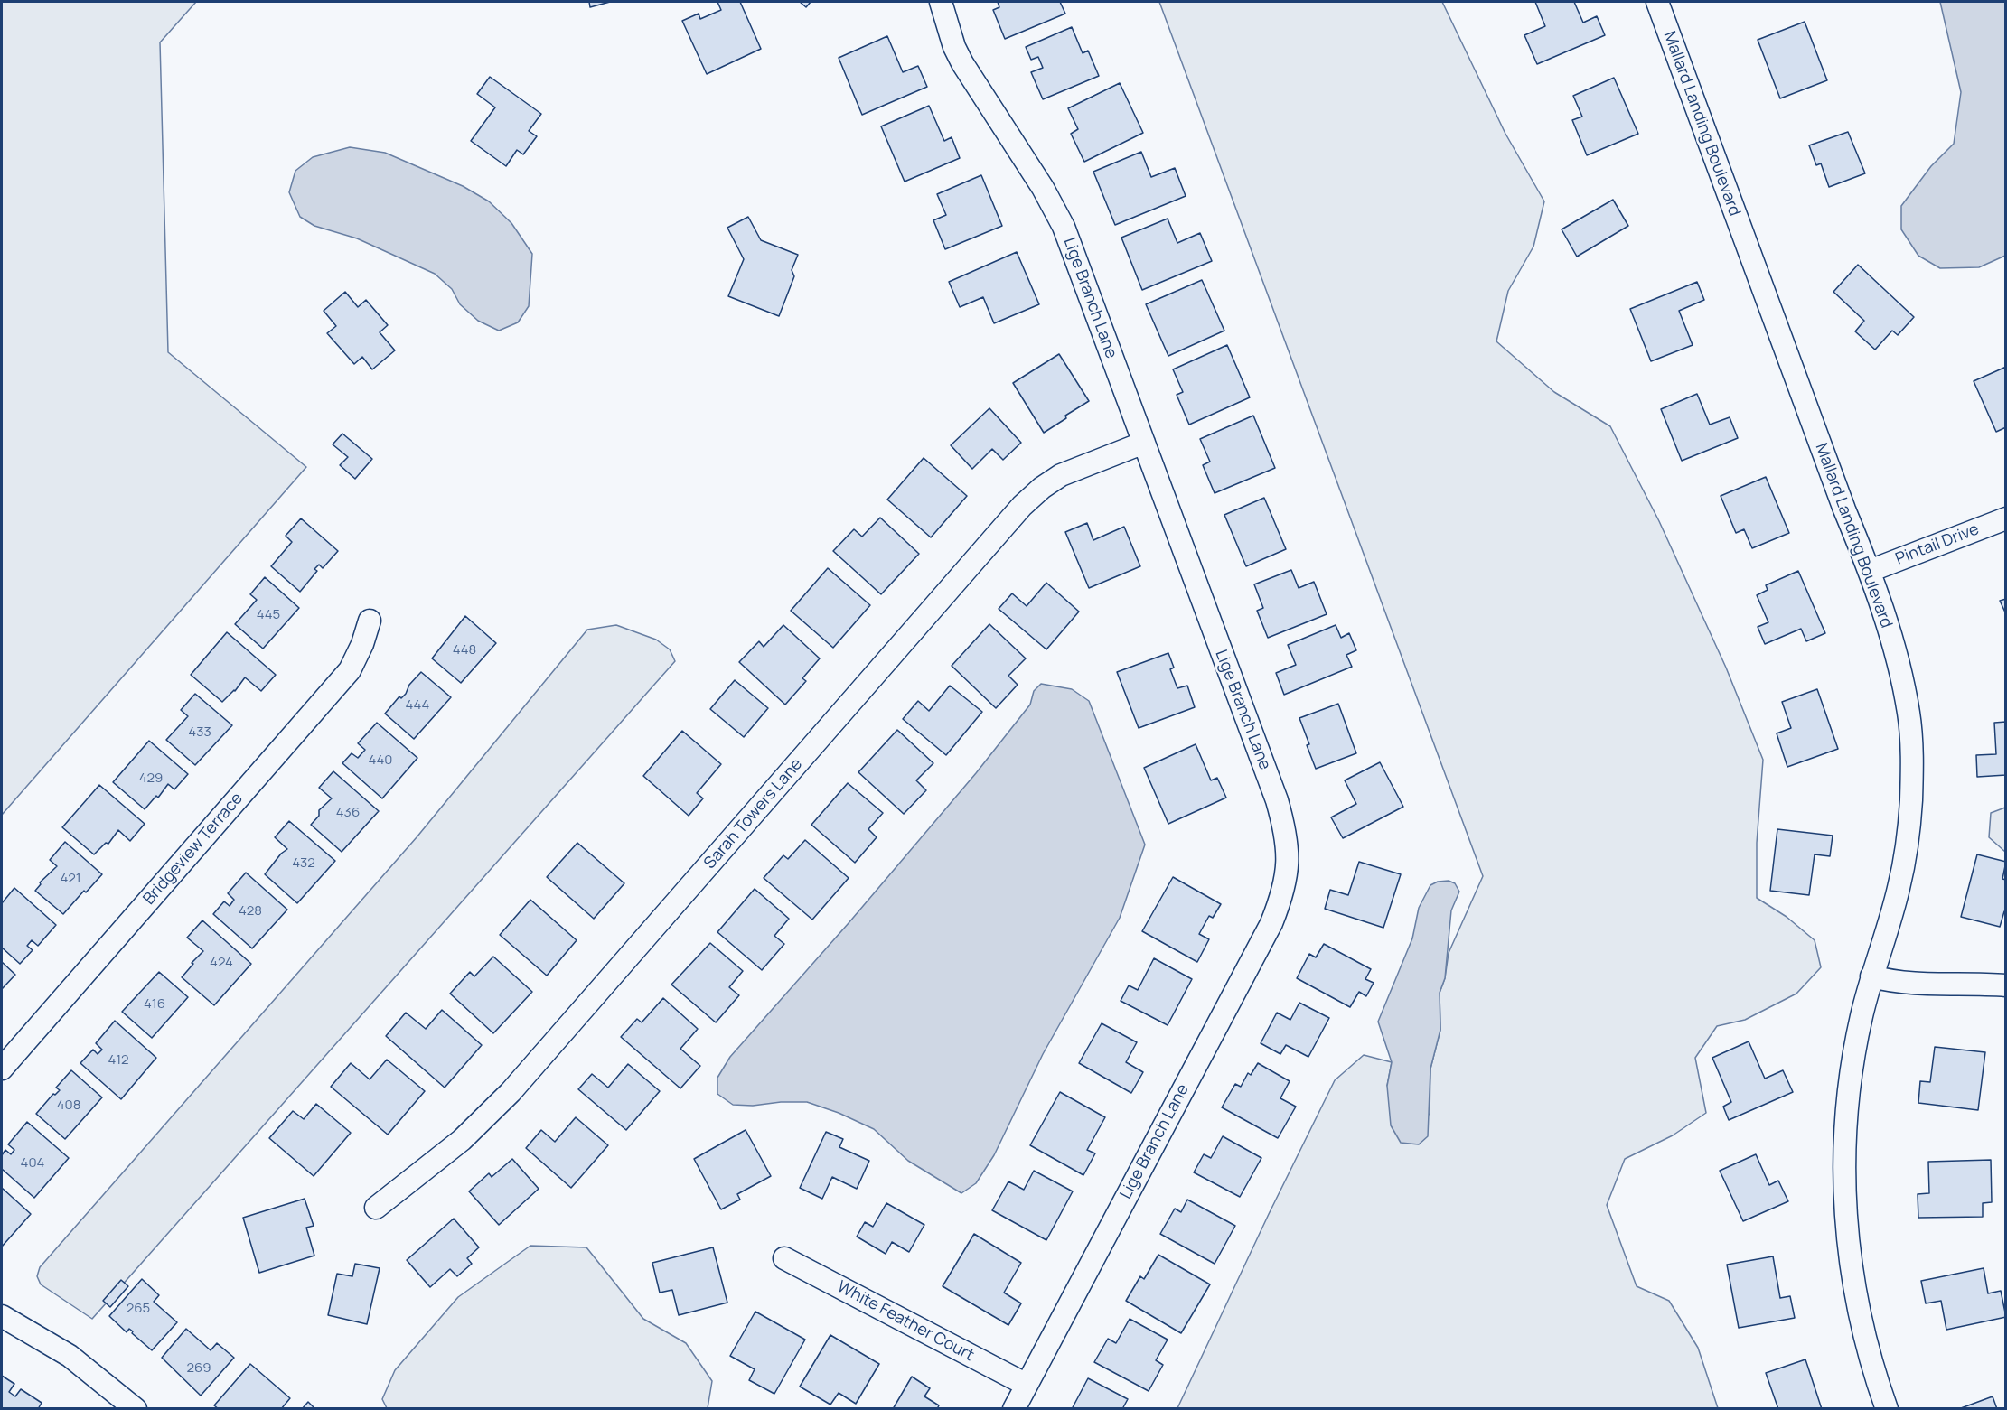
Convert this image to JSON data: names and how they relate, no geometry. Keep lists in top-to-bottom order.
{
  "streets": {
    "street": [
      "Mallard Landing Boulevard",
      "Lige Branch Lane",
      "Pintail Drive",
      "Sarah Towers Lane",
      "Bridgeview Terrace",
      "White Feather Court"
    ]
  },
  "crossings": [
    ["Mallard Landing Boulevard", "Pintail Drive"],
    ["Lige Branch Lane", "Sarah Towers Lane"],
    ["Lige Branch Lane", "White Feather Court"]
  ],
  "house_numbers": [
    "445",
    "448",
    "444",
    "433",
    "440",
    "429",
    "436",
    "432",
    "421",
    "428",
    "424",
    "416",
    "412",
    "408",
    "404",
    "265",
    "269"
  ]
}
